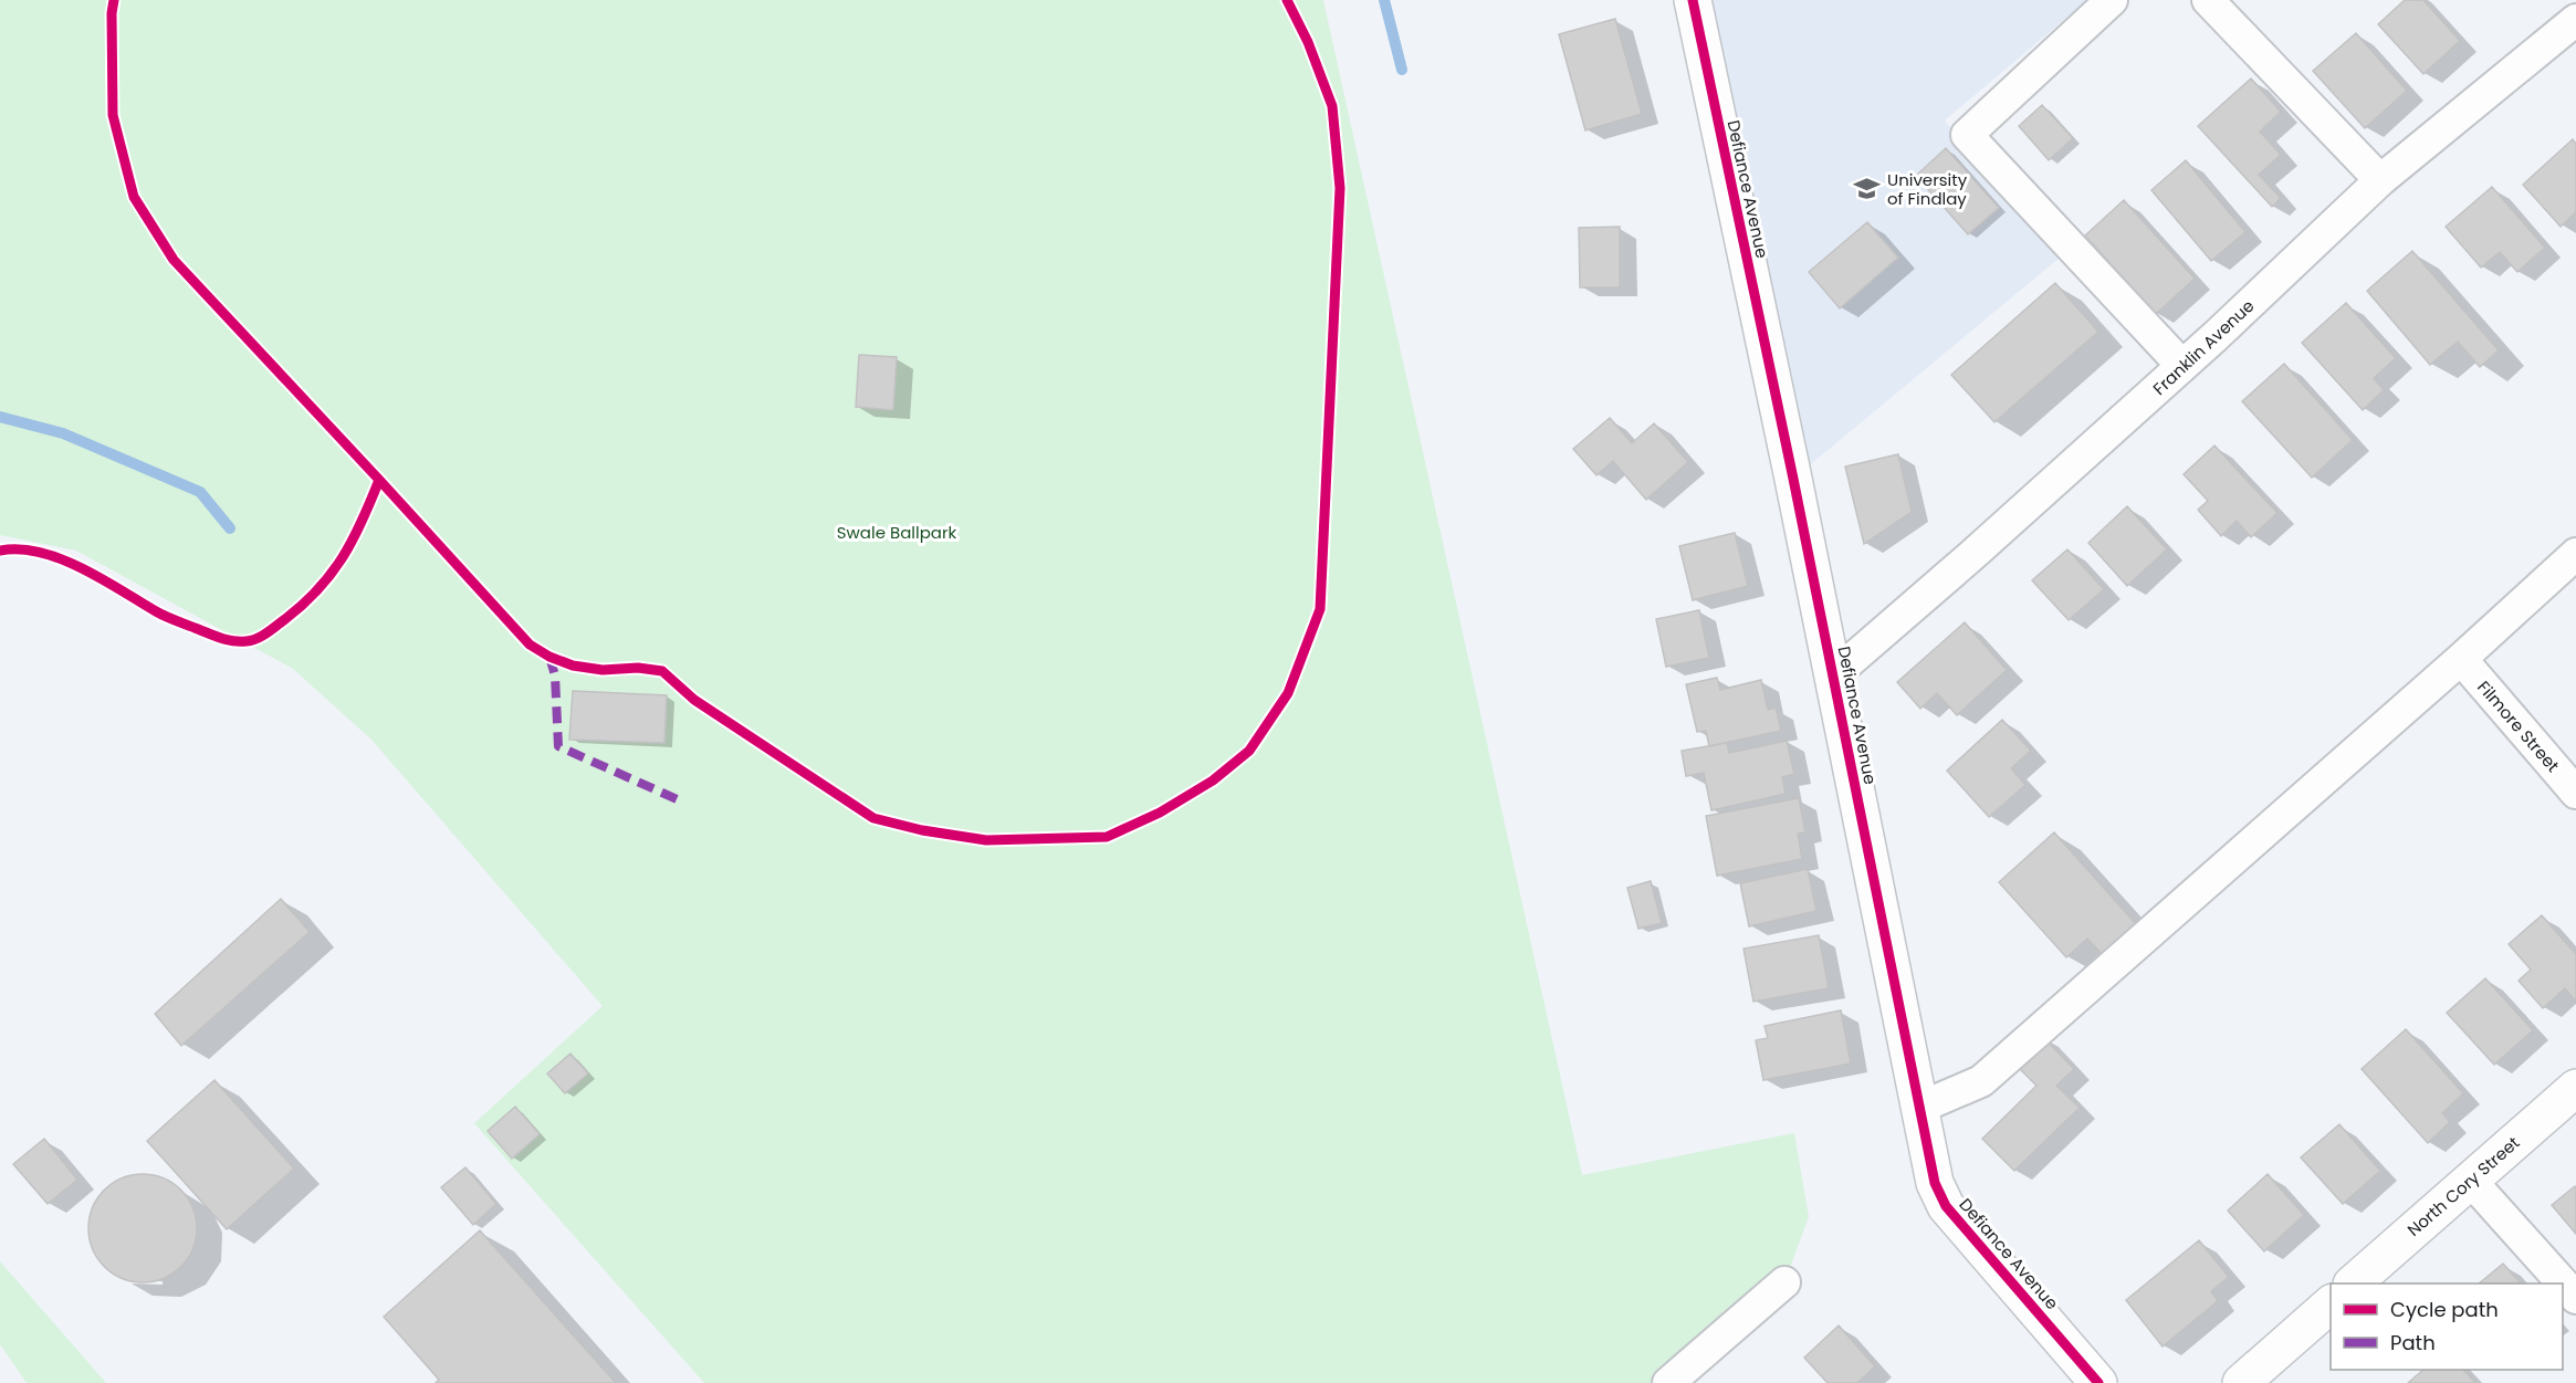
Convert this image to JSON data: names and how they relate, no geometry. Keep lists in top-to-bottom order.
{
  "streets": {
    "street": [
      "Defiance Avenue",
      "Franklin Avenue",
      "Filmore Street",
      "North Cory Street"
    ]
  },
  "crossings": [
    ["Defiance Avenue", "Franklin Avenue"]
  ],
  "parks": ["Swale Ballpark"],
  "places": {
    "school or university": ["University of Findlay"]
  },
  "legend": ["Cycle path", "Path"]
}
